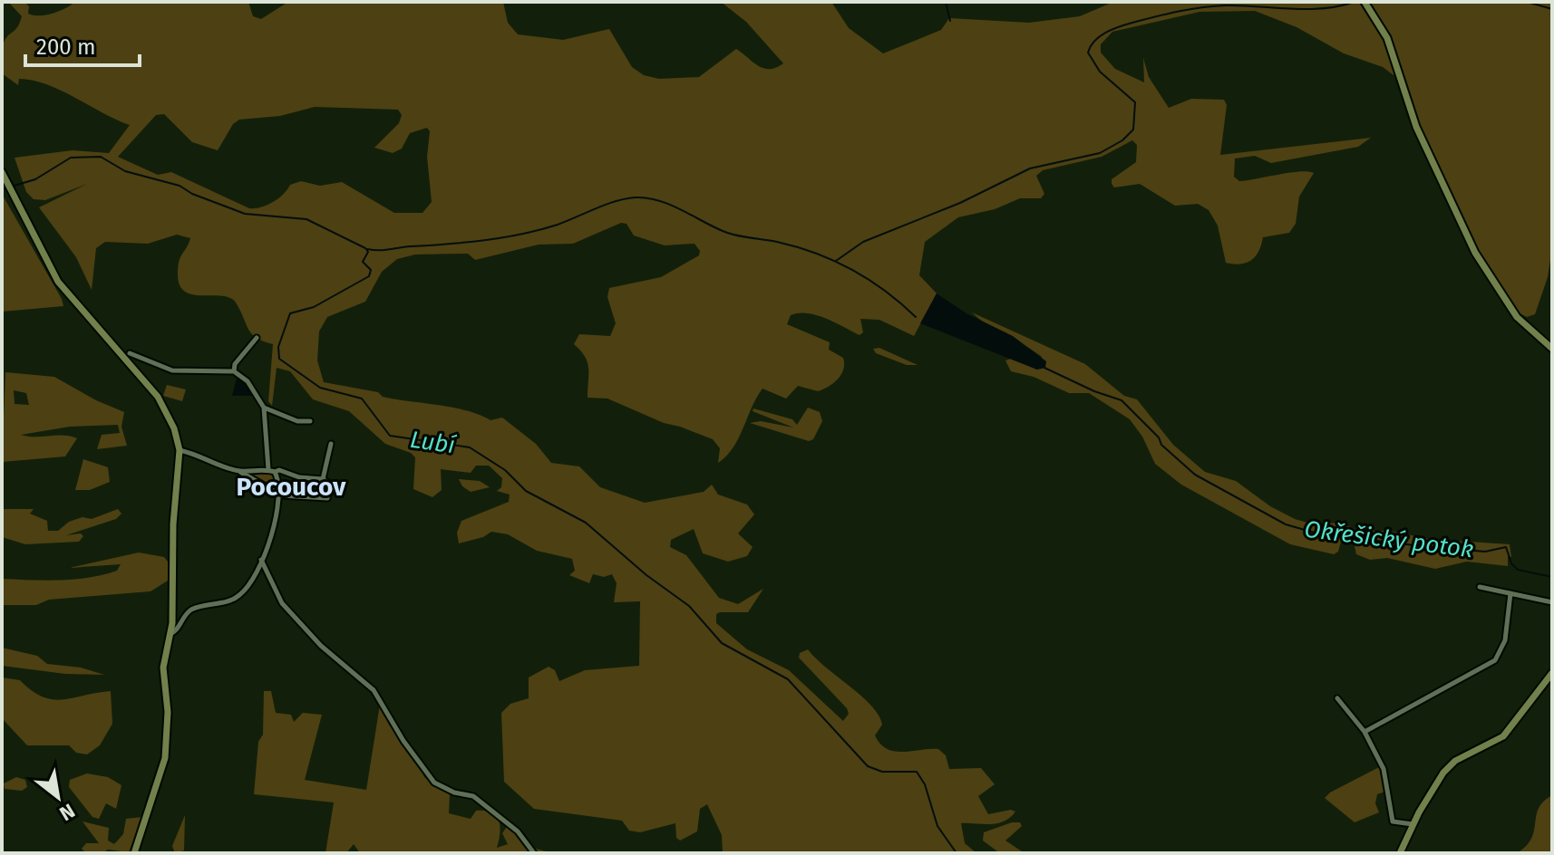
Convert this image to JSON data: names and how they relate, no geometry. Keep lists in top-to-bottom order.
{
  "districts": ["Pocoucov"],
  "water": ["Lubí", "Okřešický potok"],
  "scale_bar": "200 m",
  "north": "bottom right"
}
